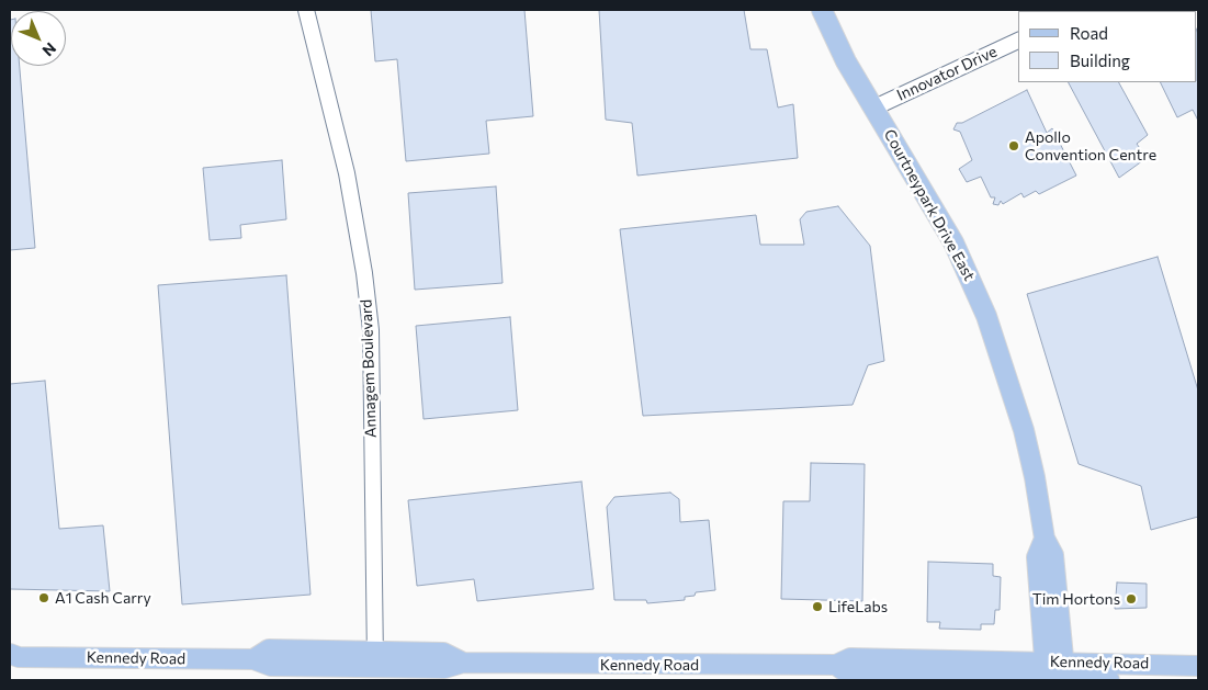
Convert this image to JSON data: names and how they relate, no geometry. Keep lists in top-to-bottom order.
{
  "streets": {
    "main road": ["Courtneypark Drive East", "Kennedy Road"],
    "street": ["Innovator Drive", "Annagem Boulevard"]
  },
  "crossings": [
    ["Innovator Drive", "Courtneypark Drive East"],
    ["Courtneypark Drive East", "Kennedy Road"],
    ["Annagem Boulevard", "Kennedy Road"]
  ],
  "places": [
    "Apollo Convention Centre",
    "A1 Cash Carry",
    "Tim Hortons",
    "LifeLabs"
  ],
  "legend": ["Road", "Building"],
  "north": "bottom right"
}
